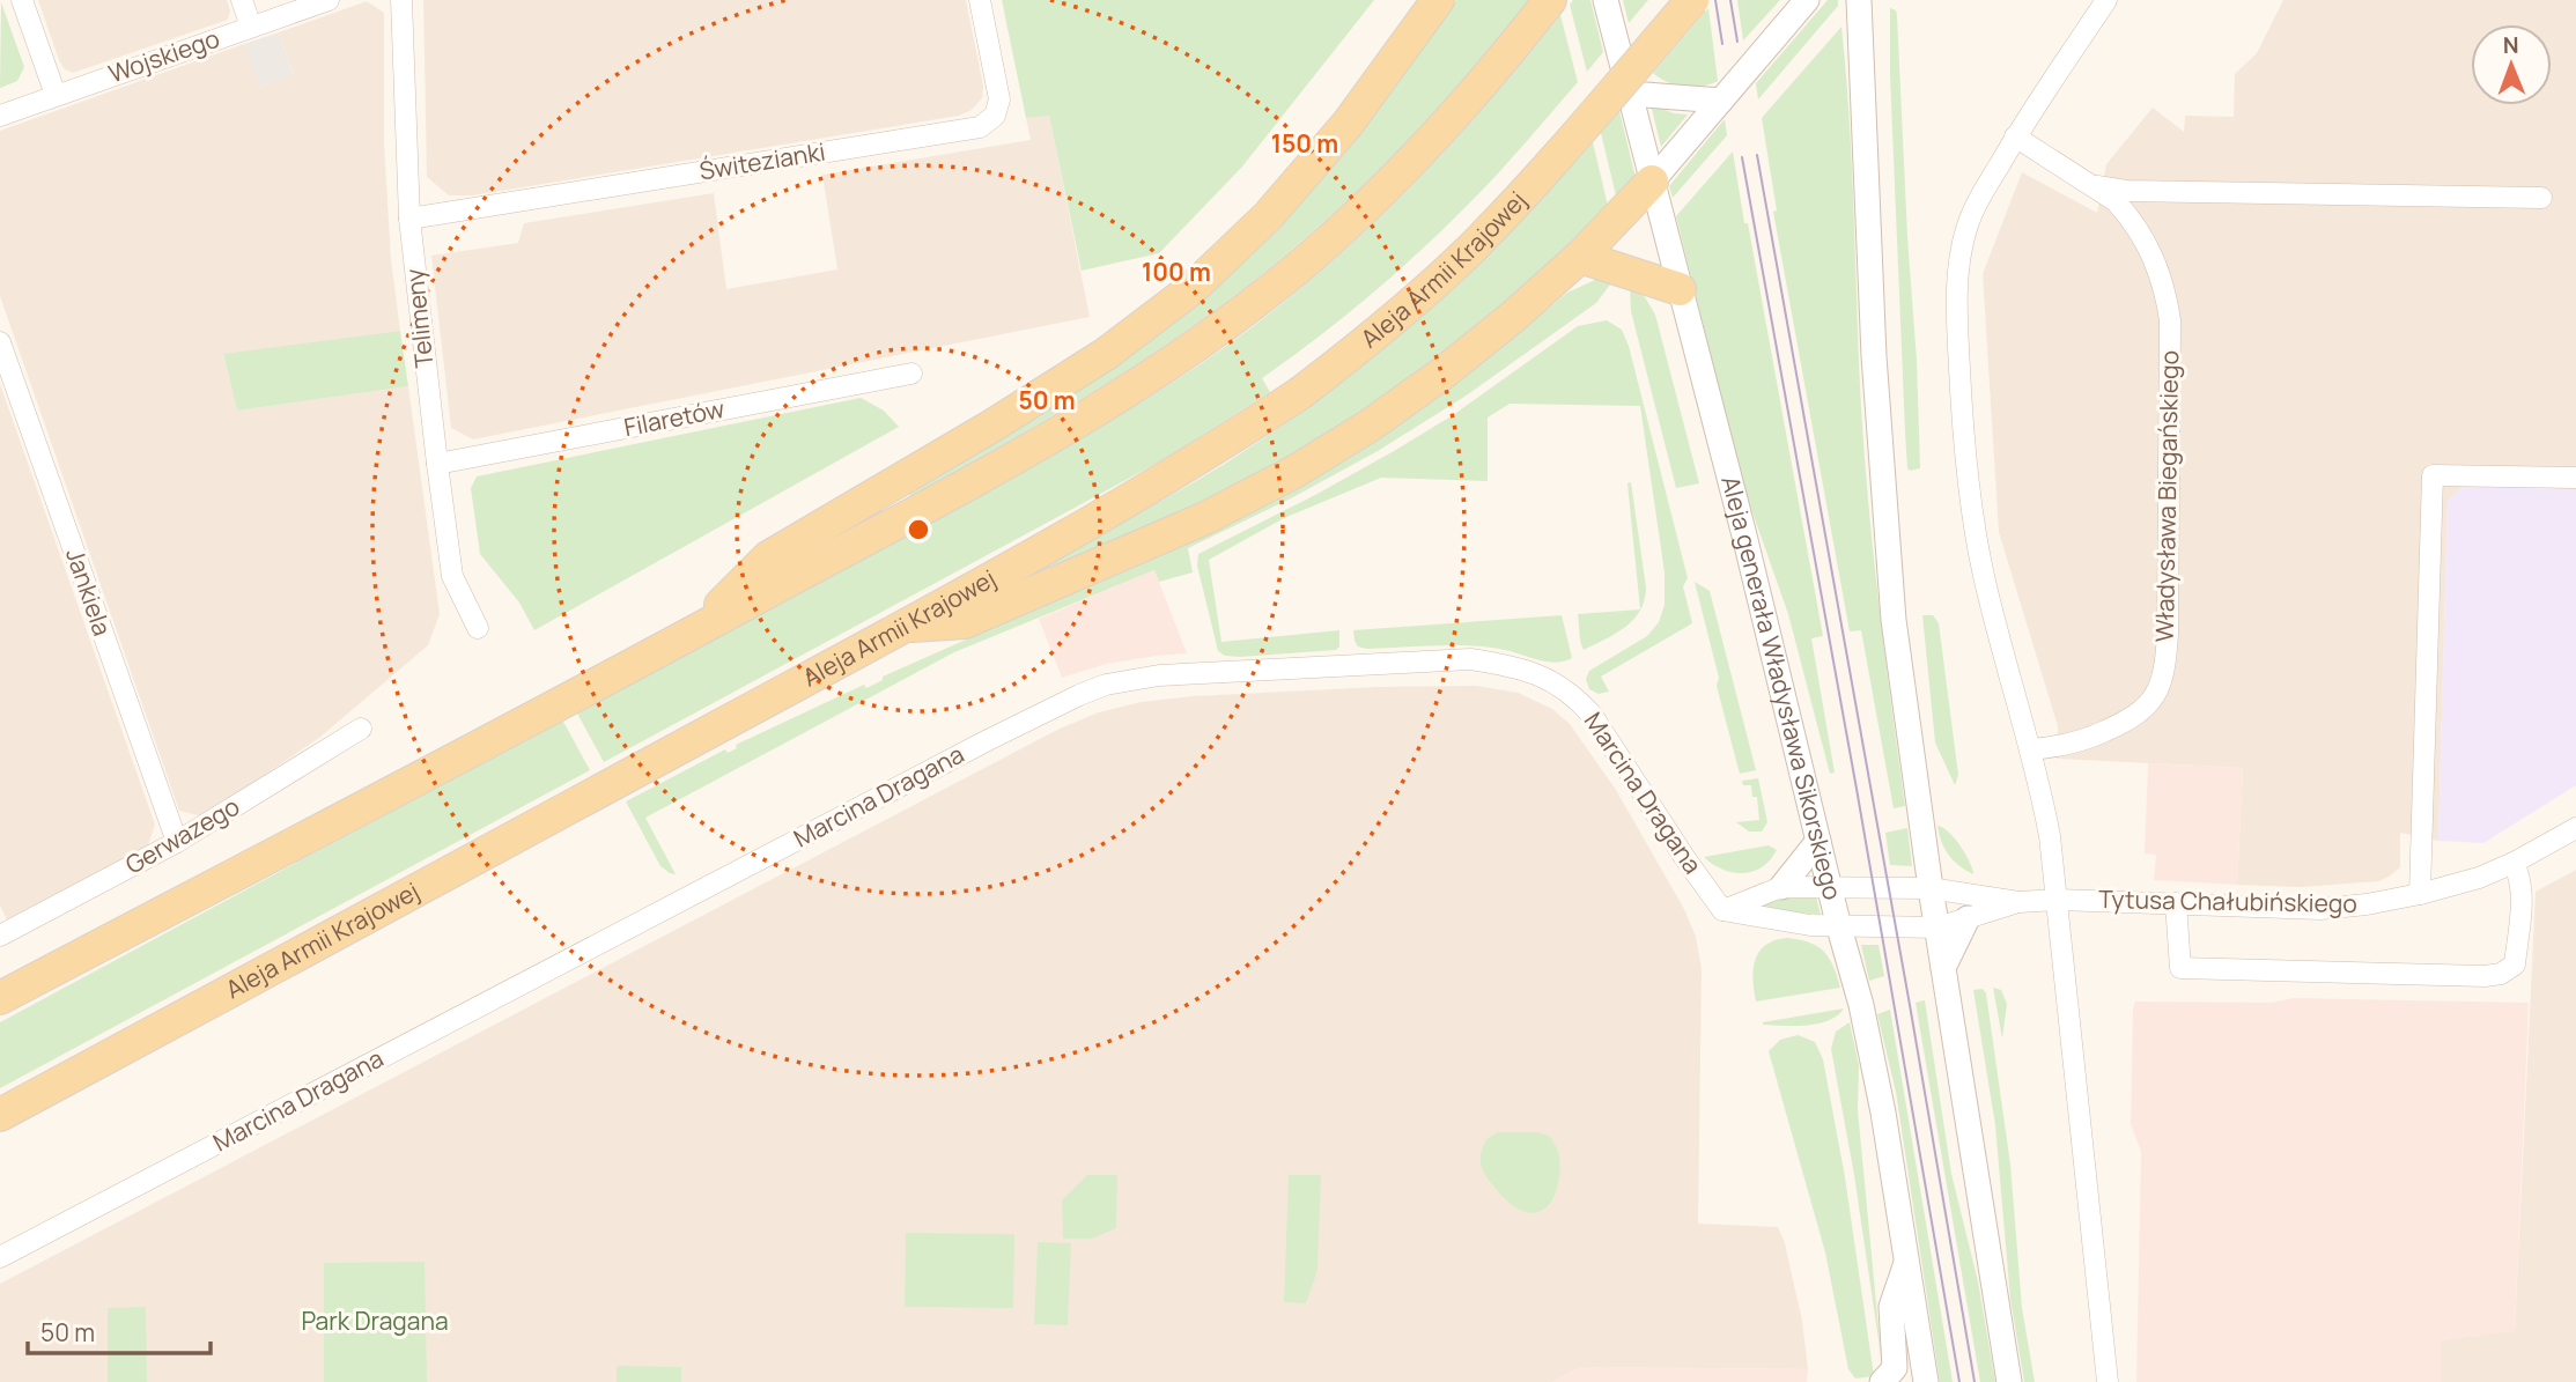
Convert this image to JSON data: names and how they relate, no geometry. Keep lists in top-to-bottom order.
{
  "streets": {
    "main road": ["Aleja Armii Krajowej"],
    "street": [
      "Wojskiego",
      "Świtezianki",
      "Telimeny",
      "Filaretów",
      "Władysława Biegańskiego",
      "Jankiela",
      "Aleja generała Władysława Sikorskiego",
      "Marcina Dragana",
      "Gerwazego",
      "Tytusa Chałubińskiego"
    ]
  },
  "crossings": [
    ["Świtezianki", "Telimeny"],
    ["Telimeny", "Filaretów"],
    ["Jankiela", "Gerwazego"],
    ["Aleja generała Władysława Sikorskiego", "Tytusa Chałubińskiego"]
  ],
  "parks": ["Park Dragana"],
  "scale_bar": "50 m",
  "north": "top",
  "rings": ["150 m", "100 m", "50 m"]
}
